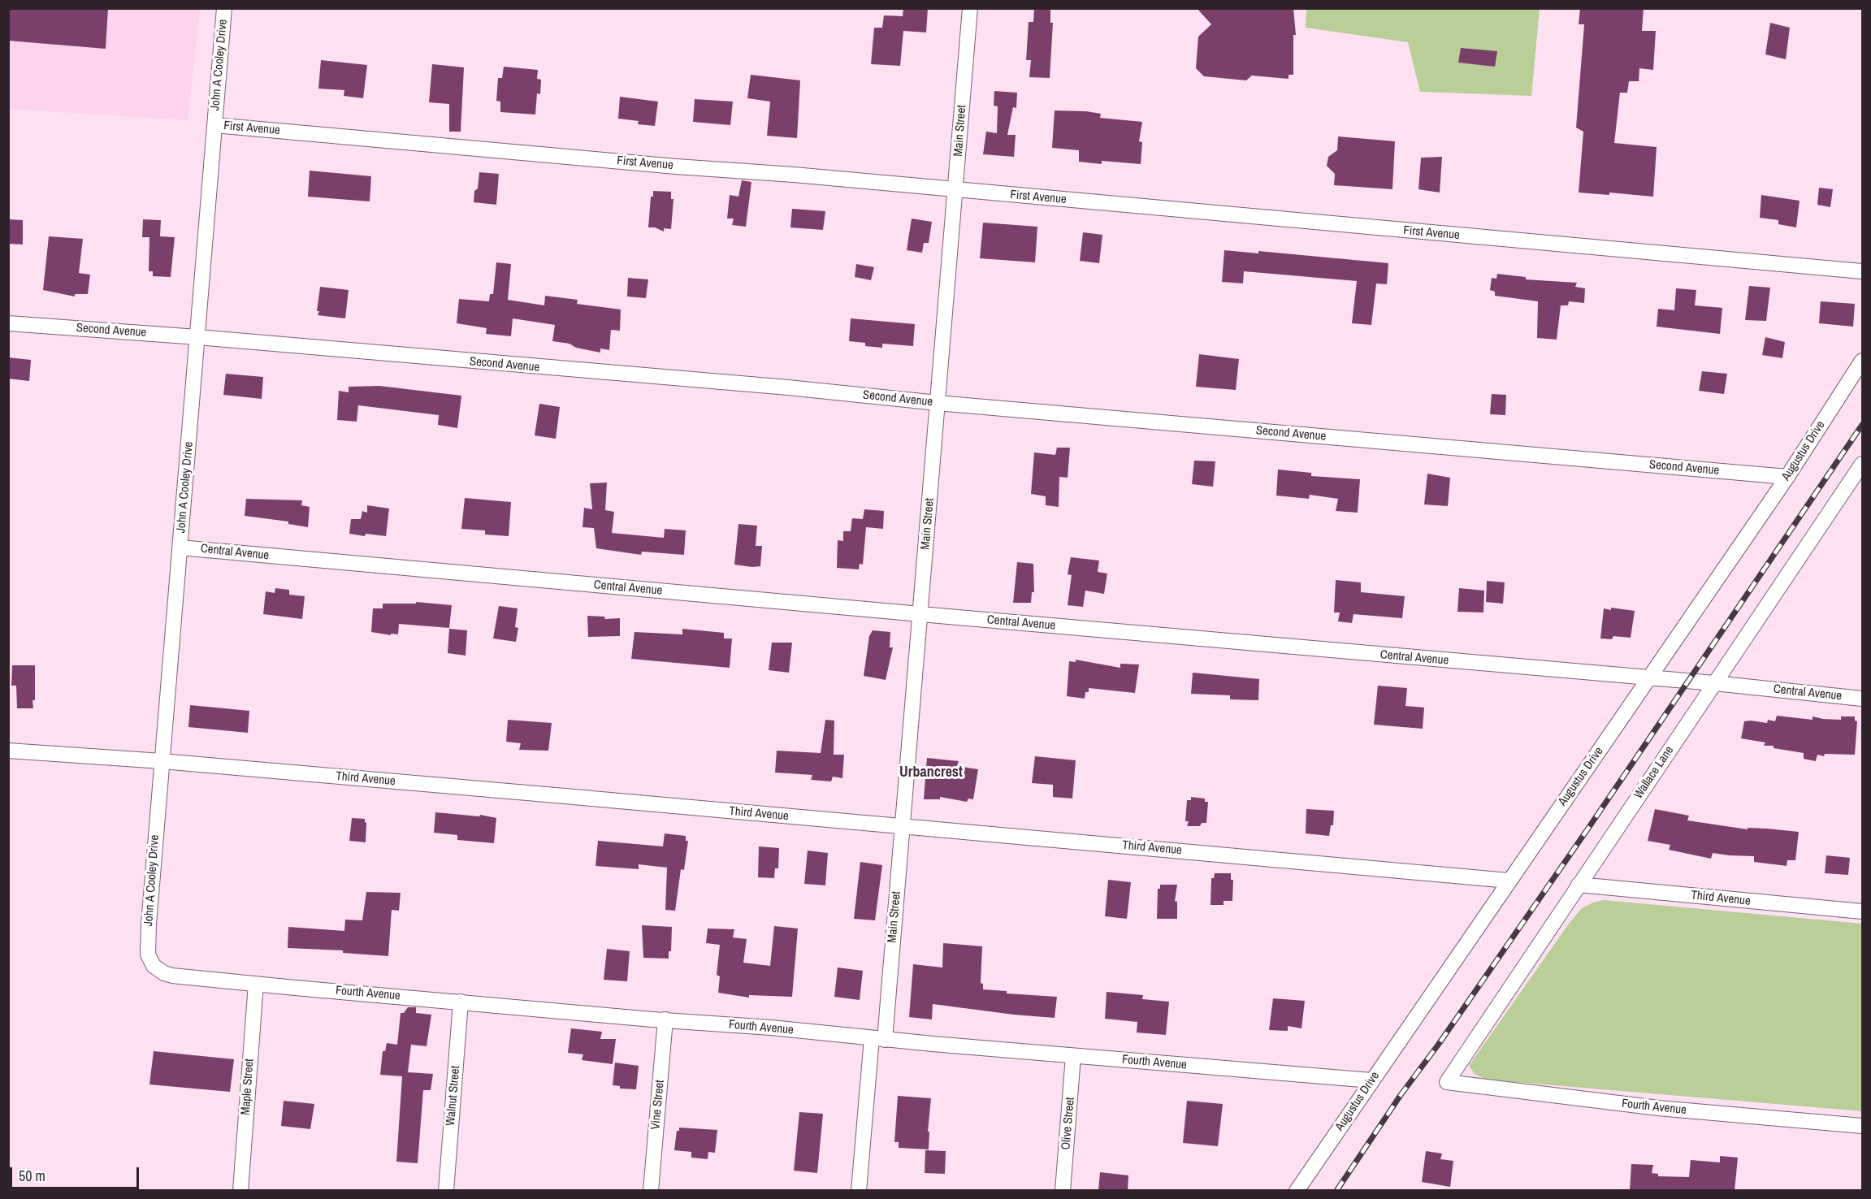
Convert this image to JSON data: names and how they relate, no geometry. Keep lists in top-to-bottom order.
{
  "streets": {
    "street": [
      "John A Cooley Drive",
      "First Avenue",
      "Main Street",
      "Second Avenue",
      "Augustus Drive",
      "Central Avenue",
      "Wallace Lane",
      "Third Avenue",
      "Fourth Avenue",
      "Maple Street",
      "Walnut Street",
      "Vine Street",
      "Olive Street"
    ]
  },
  "crossings": [
    ["John A Cooley Drive", "First Avenue"],
    ["John A Cooley Drive", "Second Avenue"],
    ["John A Cooley Drive", "Central Avenue"],
    ["John A Cooley Drive", "Third Avenue"],
    ["John A Cooley Drive", "Fourth Avenue"],
    ["First Avenue", "Main Street"],
    ["Main Street", "Second Avenue"],
    ["Main Street", "Central Avenue"],
    ["Main Street", "Third Avenue"],
    ["Main Street", "Fourth Avenue"],
    ["Second Avenue", "Augustus Drive"],
    ["Augustus Drive", "Central Avenue"],
    ["Augustus Drive", "Third Avenue"],
    ["Augustus Drive", "Fourth Avenue"],
    ["Central Avenue", "Wallace Lane"],
    ["Wallace Lane", "Third Avenue"],
    ["Wallace Lane", "Fourth Avenue"],
    ["Fourth Avenue", "Maple Street"],
    ["Fourth Avenue", "Walnut Street"],
    ["Fourth Avenue", "Vine Street"],
    ["Fourth Avenue", "Olive Street"]
  ],
  "districts": ["Urbancrest"],
  "scale_bar": "50 m"
}
